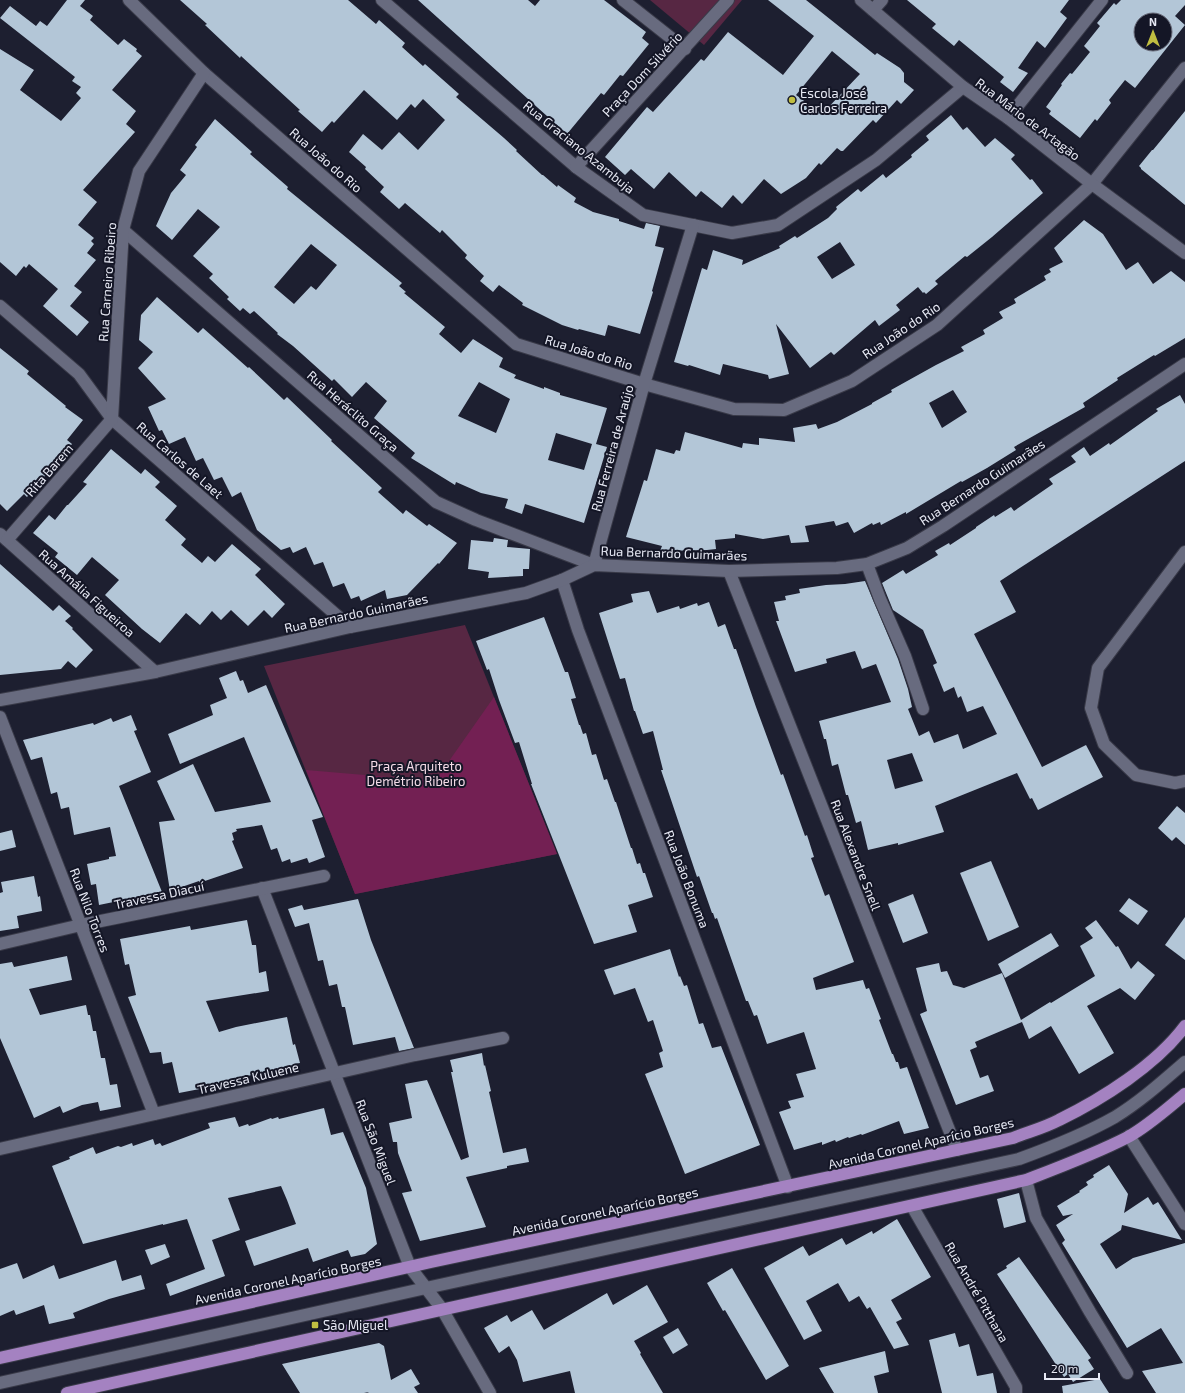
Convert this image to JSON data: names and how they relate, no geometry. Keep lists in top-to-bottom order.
{
  "streets": {
    "main road": ["Avenida Coronel Aparício Borges"],
    "street": [
      "Praça Dom Silvério",
      "Rua Mário de Artagão",
      "Rua Graciano Azambuja",
      "Rua João do Rio",
      "Rua Carneiro Ribeiro",
      "Rua Heráclito Graça",
      "Rua Ferreira de Araújo",
      "Rua Carlos de Laet",
      "Rita Barem",
      "Rua Bernardo Guimarães",
      "Rua Amália Figueiroa",
      "Rua Alexandre Snell",
      "Rua João Bonuma",
      "Travessa Diacuí",
      "Rua Nilo Torres",
      "Travessa Kuluene",
      "Rua São Miguel",
      "Rua André Pitthana"
    ]
  },
  "crossings": [
    ["Praça Dom Silvério", "Rua Graciano Azambuja"],
    ["Rua Mário de Artagão", "Rua Graciano Azambuja"],
    ["Rua Mário de Artagão", "Rua João do Rio"],
    ["Rua Graciano Azambuja", "Rua Ferreira de Araújo"],
    ["Rua João do Rio", "Rua Carneiro Ribeiro"],
    ["Rua João do Rio", "Rua Ferreira de Araújo"],
    ["Rua Carneiro Ribeiro", "Rua Heráclito Graça"],
    ["Rua Carneiro Ribeiro", "Rua Carlos de Laet"],
    ["Rua Carneiro Ribeiro", "Rita Barem"],
    ["Rua Heráclito Graça", "Rua Ferreira de Araújo"],
    ["Rua Heráclito Graça", "Rua Bernardo Guimarães"],
    ["Rua Ferreira de Araújo", "Rua Bernardo Guimarães"],
    ["Rua Carlos de Laet", "Rita Barem"],
    ["Rua Carlos de Laet", "Rua Bernardo Guimarães"],
    ["Rita Barem", "Rua Amália Figueiroa"],
    ["Rua Bernardo Guimarães", "Rua Amália Figueiroa"],
    ["Rua Bernardo Guimarães", "Rua Alexandre Snell"],
    ["Rua Bernardo Guimarães", "Rua João Bonuma"],
    ["Rua Alexandre Snell", "Avenida Coronel Aparício Borges"],
    ["Rua João Bonuma", "Avenida Coronel Aparício Borges"],
    ["Travessa Diacuí", "Rua Nilo Torres"],
    ["Travessa Diacuí", "Rua São Miguel"],
    ["Rua Nilo Torres", "Travessa Kuluene"],
    ["Travessa Kuluene", "Rua São Miguel"],
    ["Rua São Miguel", "Avenida Coronel Aparício Borges"]
  ],
  "parks": ["Praça Arquiteto Demétrio Ribeiro"],
  "places": {
    "other": ["Escola José Carlos Ferreira"],
    "transit": ["São Miguel"]
  },
  "scale_bar": "20 m",
  "north": "top"
}
